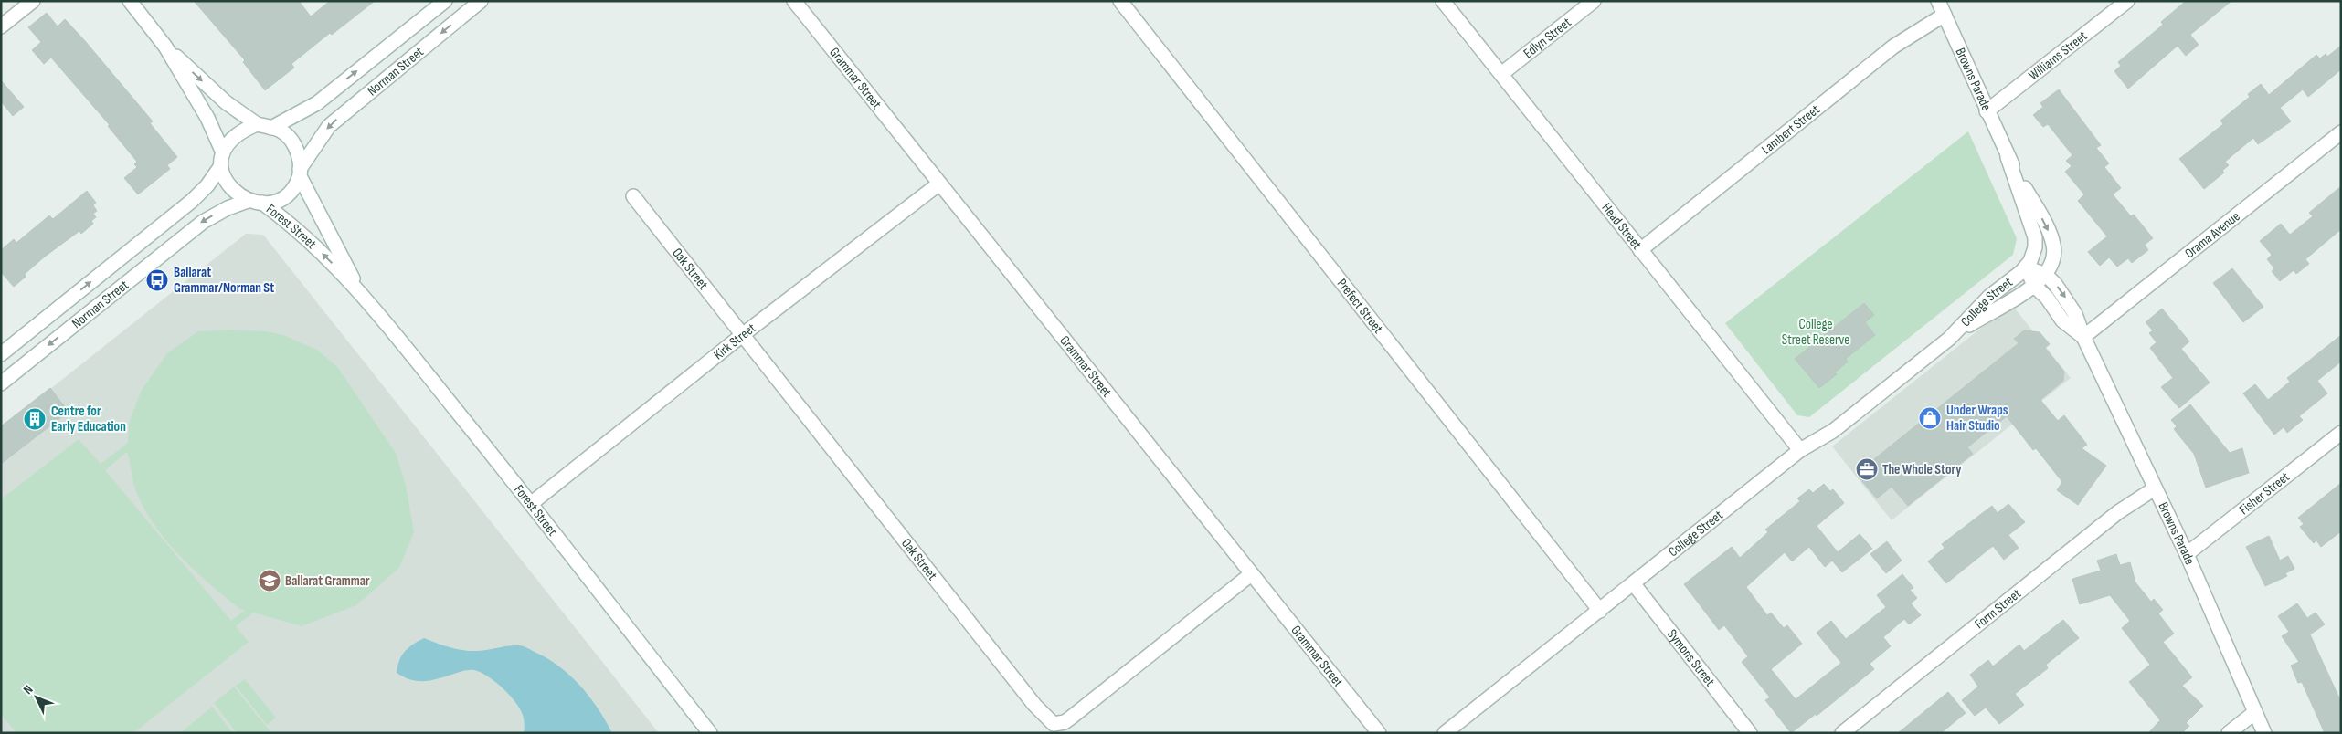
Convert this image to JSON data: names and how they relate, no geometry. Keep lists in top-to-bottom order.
{
  "streets": {
    "street": [
      "Edlyn Street",
      "Williams Street",
      "Norman Street",
      "Grammar Street",
      "Browns Parade",
      "Lambert Street",
      "Head Street",
      "Forest Street",
      "Orama Avenue",
      "Oak Street",
      "College Street",
      "Prefect Street",
      "Kirk Street",
      "Fisher Street",
      "Form Street",
      "Symons Street"
    ]
  },
  "crossings": [
    ["Edlyn Street", "Head Street"],
    ["Williams Street", "Browns Parade"],
    ["Norman Street", "Forest Street"],
    ["Grammar Street", "Oak Street"],
    ["Grammar Street", "Kirk Street"],
    ["Browns Parade", "Lambert Street"],
    ["Browns Parade", "Orama Avenue"],
    ["Browns Parade", "College Street"],
    ["Browns Parade", "Fisher Street"],
    ["Browns Parade", "Form Street"],
    ["Lambert Street", "Head Street"],
    ["Head Street", "College Street"],
    ["Forest Street", "Kirk Street"],
    ["Oak Street", "Kirk Street"],
    ["College Street", "Prefect Street"],
    ["College Street", "Symons Street"]
  ],
  "parks": ["College Street Reserve"],
  "places": {
    "bus stop": ["Ballarat Grammar/Norman St"],
    "shop": ["Under Wraps Hair Studio"],
    "building": ["Centre for Early Education"],
    "office": ["The Whole Story"],
    "school or university": ["Ballarat Grammar"]
  },
  "north": "top left"
}
